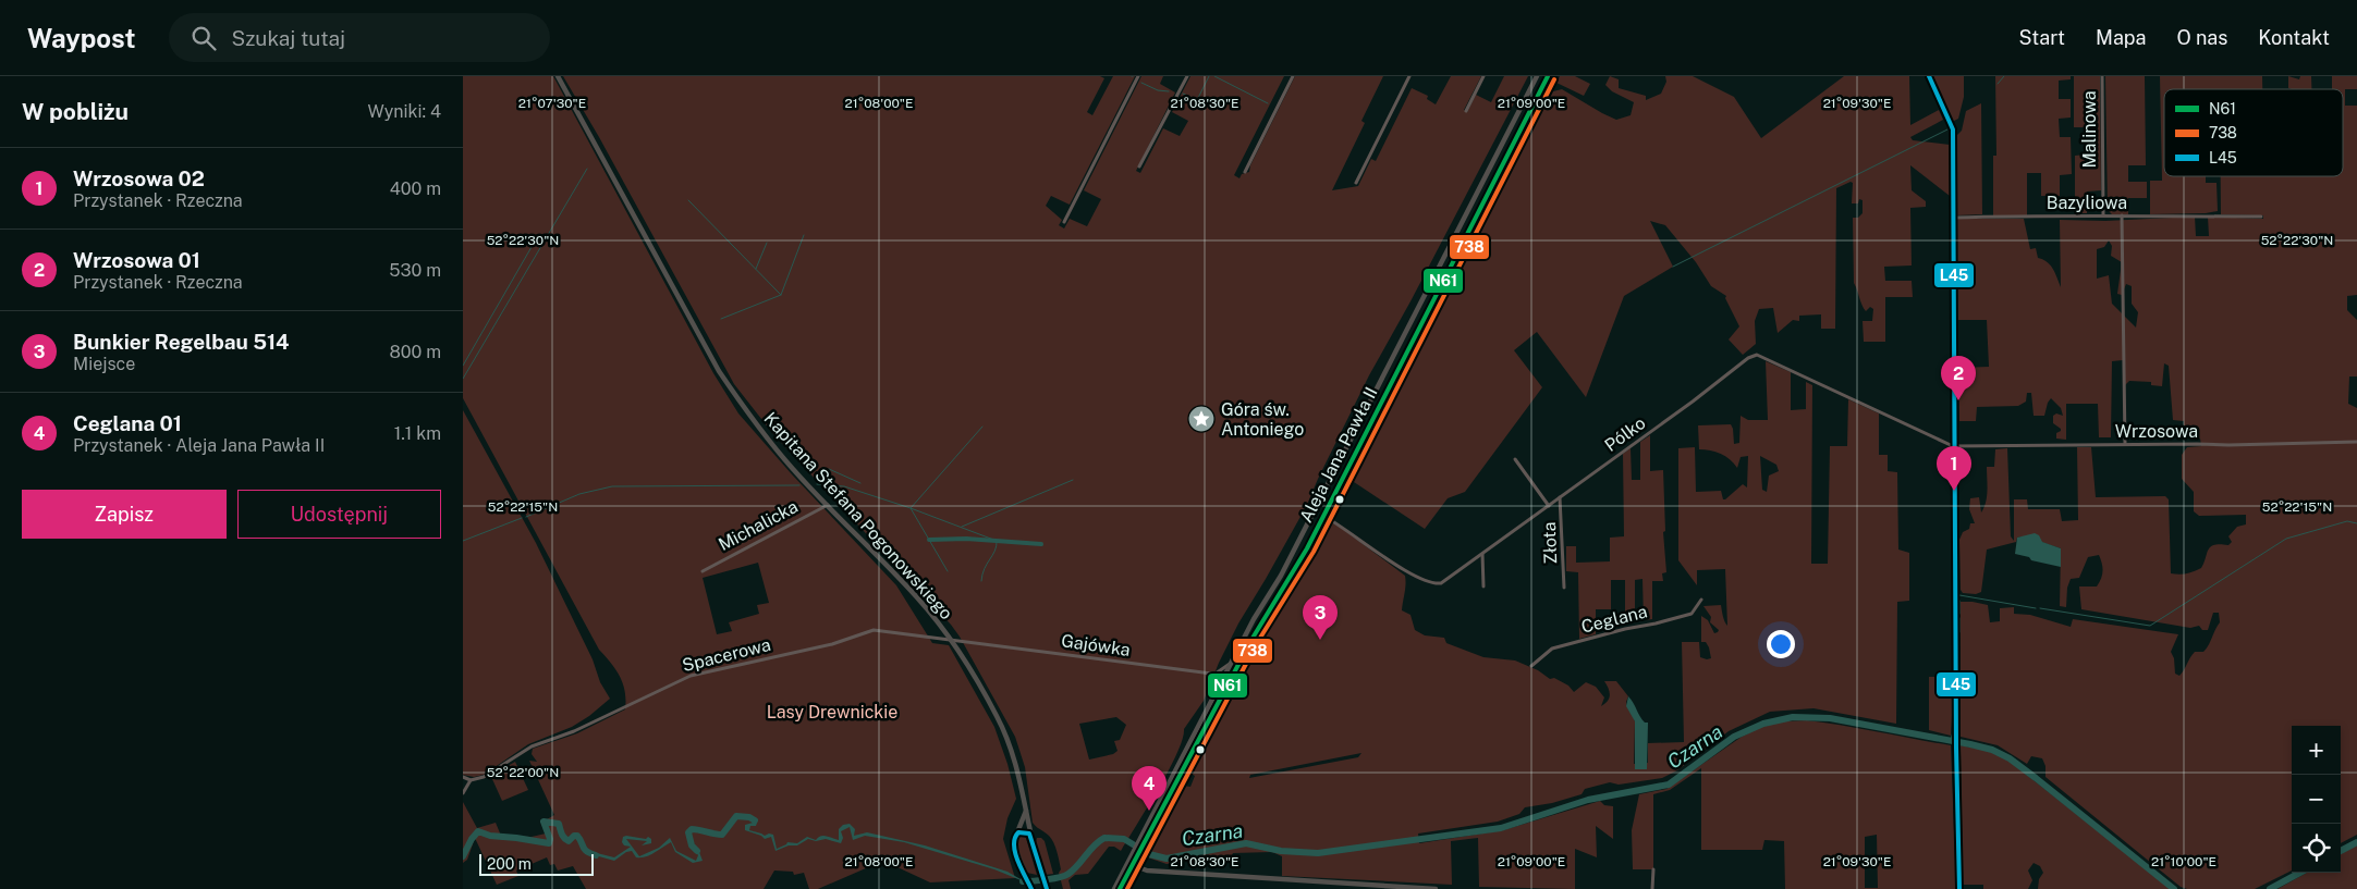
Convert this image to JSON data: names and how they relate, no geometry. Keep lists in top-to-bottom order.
{
  "streets": {
    "main road": ["Aleja Jana Pawła II", "Kapitana Stefana Pogonowskiego"],
    "street": [
      "Malinowa",
      "Bazyliowa",
      "Wrzosowa",
      "Pólko",
      "Michalicka",
      "Złota",
      "Ceglana",
      "Gajówka",
      "Spacerowa"
    ]
  },
  "crossings": [
    ["Malinowa", "Bazyliowa"],
    ["Wrzosowa", "Pólko"],
    ["Pólko", "Aleja Jana Pawła II"],
    ["Pólko", "Złota"],
    ["Aleja Jana Pawła II", "Gajówka"],
    ["Kapitana Stefana Pogonowskiego", "Michalicka"],
    ["Kapitana Stefana Pogonowskiego", "Gajówka"],
    ["Kapitana Stefana Pogonowskiego", "Spacerowa"],
    ["Gajówka", "Spacerowa"]
  ],
  "water": ["Czarna"],
  "parks": ["Lasy Drewnickie"],
  "places": {
    "place": ["Góra św. Antoniego"]
  },
  "lines": ["transit line N61", "transit line L45", "transit line 738"],
  "legend": ["N61", "738", "L45"],
  "scale_bar": "200 m",
  "page": {
    "header": "Waypost",
    "search": "Szukaj tutaj",
    "nav": [
      "Start",
      "Mapa",
      "O nas",
      "Kontakt"
    ],
    "heading": ["W pobliżu", "Wyniki: 4"],
    "list": [
      {
        "mark": "1",
        "name": "Wrzosowa 02",
        "note": "Przystanek · Rzeczna",
        "value": "400 m"
      },
      {
        "mark": "2",
        "name": "Wrzosowa 01",
        "note": "Przystanek · Rzeczna",
        "value": "530 m"
      },
      {
        "mark": "3",
        "name": "Bunkier Regelbau 514",
        "note": "Miejsce",
        "value": "800 m"
      },
      {
        "mark": "4",
        "name": "Ceglana 01",
        "note": "Przystanek · Aleja Jana Pawła II",
        "value": "1.1 km"
      }
    ],
    "pins": [
      "2",
      "1",
      "3",
      "4"
    ],
    "buttons": ["Zapisz", "Udostępnij"],
    "map_buttons": ["+", "−"],
    "scale": "200 m"
  },
  "coordinates": [
    "21°07'30\"E",
    "21°08'00\"E",
    "21°08'30\"E",
    "21°09'00\"E",
    "21°09'30\"E",
    "52°22'30\"N",
    "52°22'15\"N",
    "52°22'00\"N",
    "21°10'00\"E"
  ]
}
